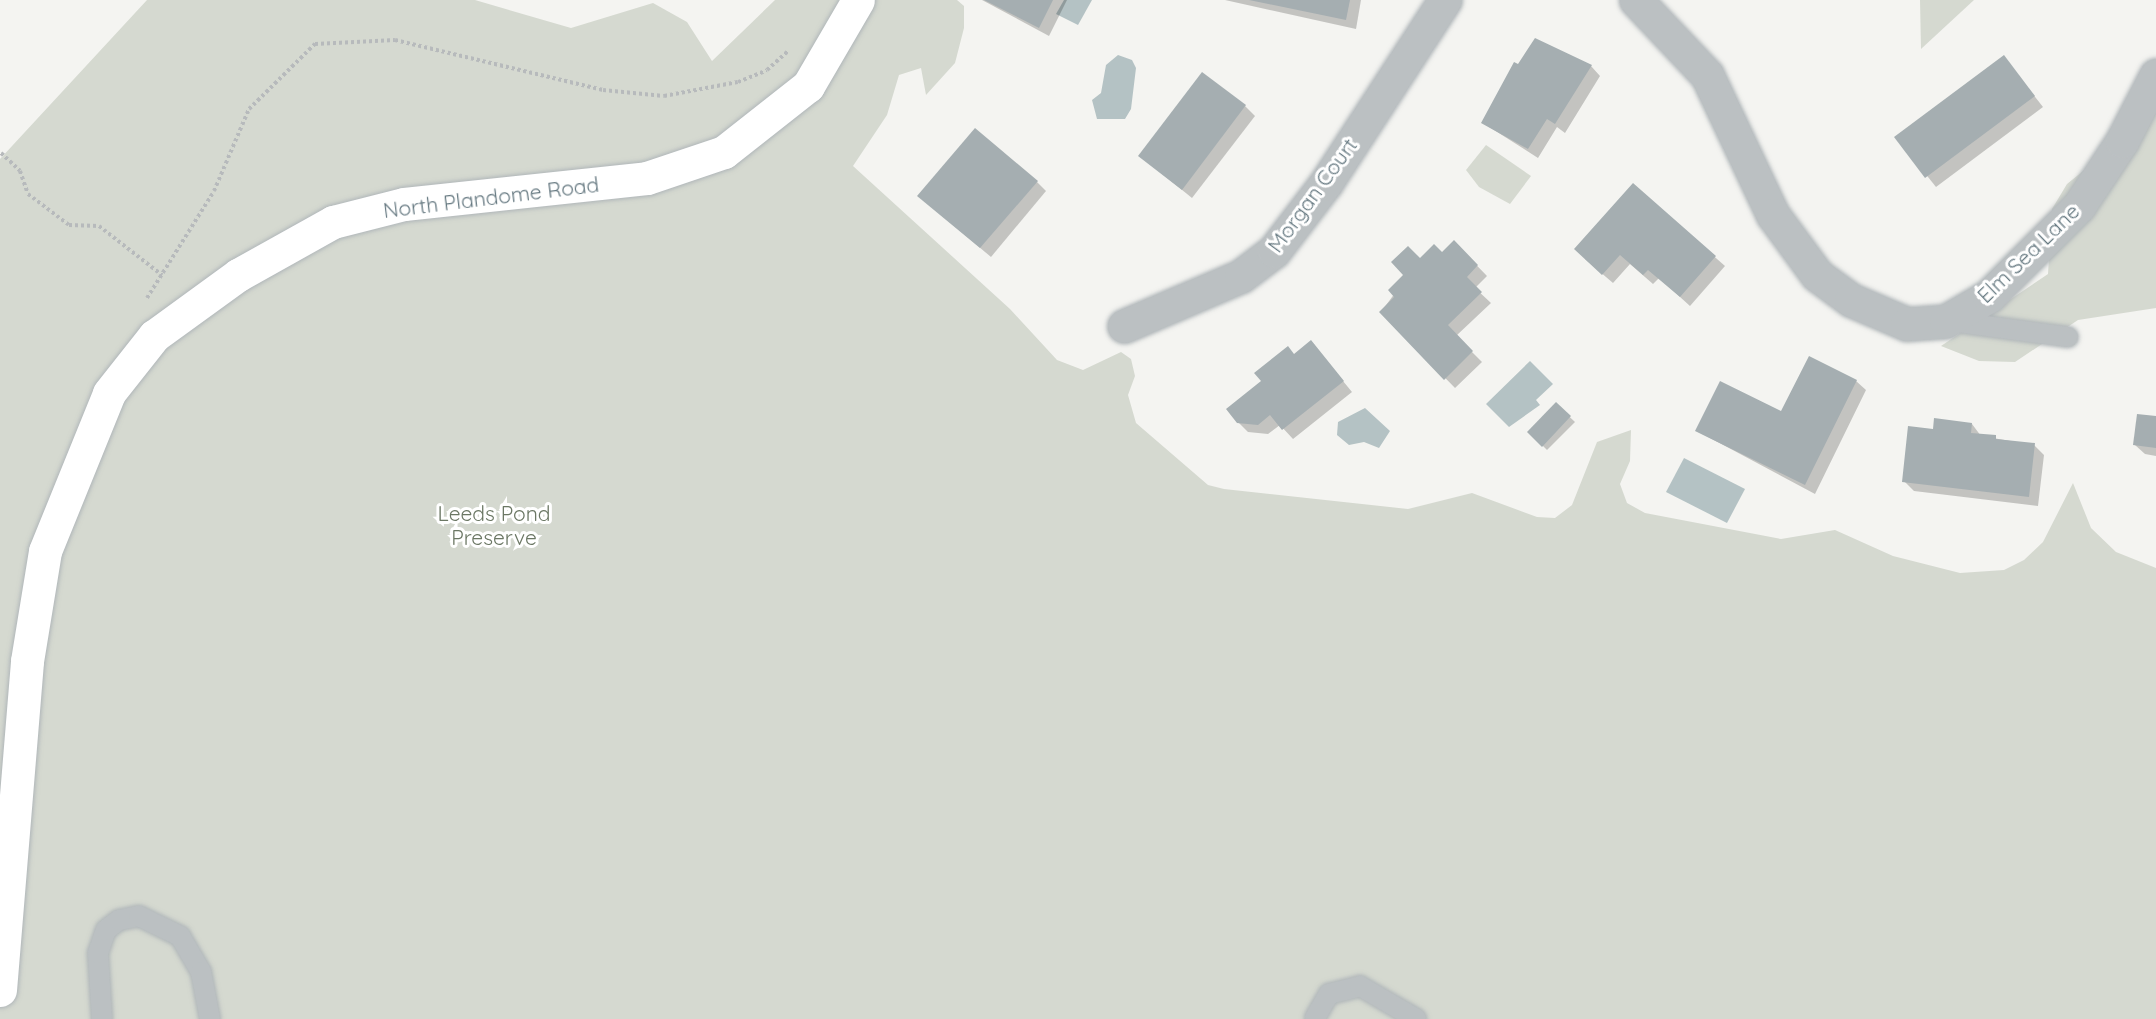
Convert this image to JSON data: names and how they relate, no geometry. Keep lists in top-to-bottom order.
{
  "streets": {
    "main road": ["North Plandome Road"],
    "street": ["Morgan Court", "Elm Sea Lane"]
  },
  "parks": ["Leeds Pond Preserve"]
}
